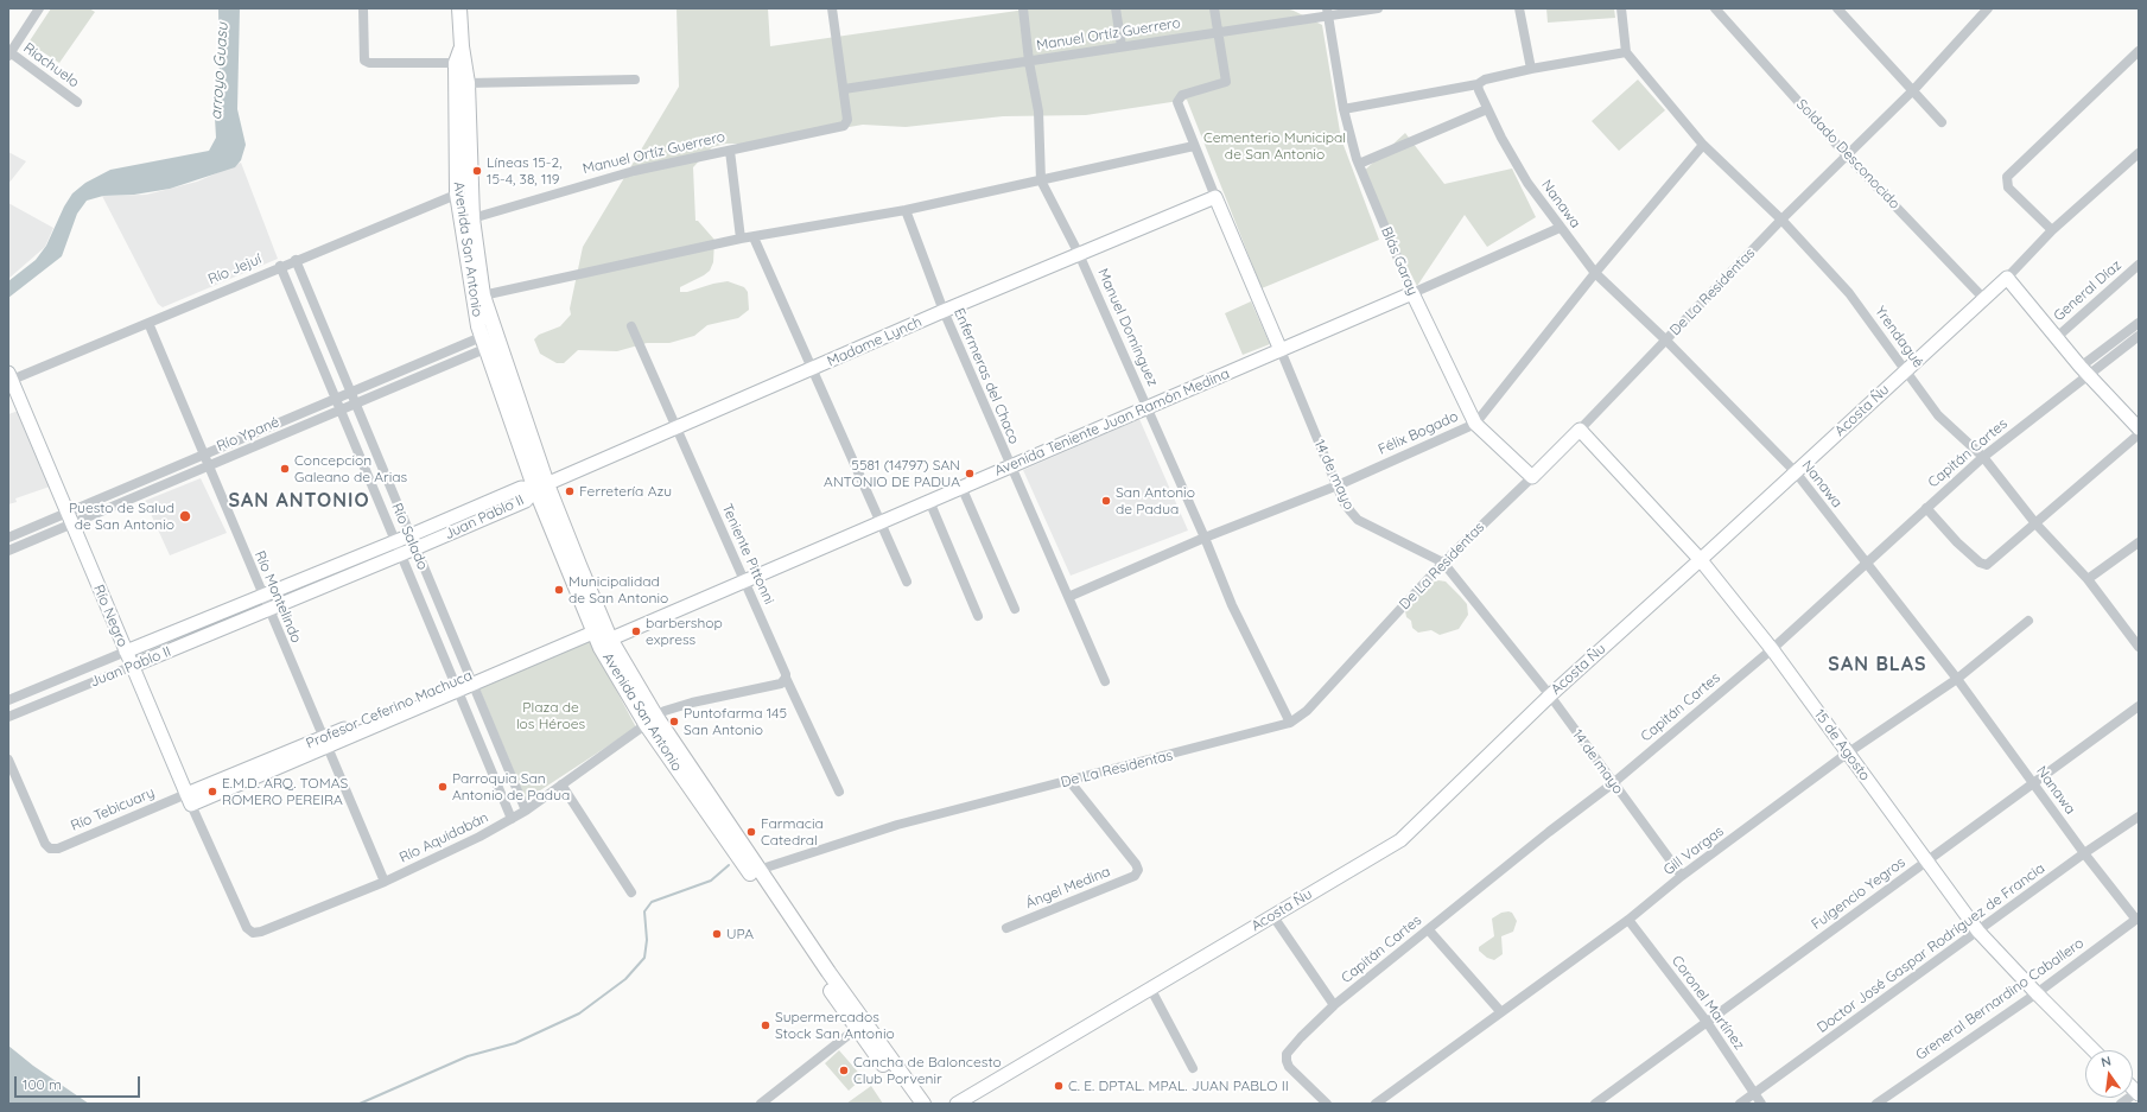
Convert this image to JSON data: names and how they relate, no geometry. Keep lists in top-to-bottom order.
{
  "streets": {
    "main road": ["Avenida San Antonio"],
    "street": [
      "Manuel Ortíz Guerrero",
      "Riachuelo",
      "Soldado Desconocido",
      "Nanawa",
      "Blás Garay",
      "Río Jejuí",
      "General Díaz",
      "De La Residentas",
      "Manuel Domínguez",
      "Yrendagué",
      "Madame Lynch",
      "Enfermeras del Chaco",
      "Acosta Ñu",
      "Avenida Teniente Juan Ramón Medina",
      "Félix Bogado",
      "Río Ypané",
      "Capitán Cartes",
      "14 de mayo",
      "Juan Pablo II",
      "Río Salado",
      "Teniente Pittonni",
      "Río Montelindo",
      "Río Negro",
      "Profesor Ceferino Machuca",
      "15 de Agosto",
      "Río Tebicuary",
      "Río Aquidabán",
      "Gill Vargas",
      "Ángel Medina",
      "Fulgencio Yegros",
      "Doctor José Gaspar Rodríguez de Francia",
      "Greneral Bernardino Caballero",
      "Coronel Martínez"
    ]
  },
  "crossings": [
    ["Manuel Ortíz Guerrero", "Avenida San Antonio"],
    ["Manuel Ortíz Guerrero", "Blás Garay"],
    ["Manuel Ortíz Guerrero", "14 de mayo"],
    ["Soldado Desconocido", "De La Residentas"],
    ["Soldado Desconocido", "Acosta Ñu"],
    ["Nanawa", "De La Residentas"],
    ["Nanawa", "Acosta Ñu"],
    ["Nanawa", "Avenida Teniente Juan Ramón Medina"],
    ["Nanawa", "Félix Bogado"],
    ["Nanawa", "Capitán Cartes"],
    ["Nanawa", "Gill Vargas"],
    ["Nanawa", "Fulgencio Yegros"],
    ["Nanawa", "Doctor José Gaspar Rodríguez de Francia"],
    ["Nanawa", "Greneral Bernardino Caballero"],
    ["Avenida San Antonio", "Río Jejuí"],
    ["Avenida San Antonio", "De La Residentas"],
    ["Avenida San Antonio", "Madame Lynch"],
    ["Avenida San Antonio", "Avenida Teniente Juan Ramón Medina"],
    ["Avenida San Antonio", "Río Ypané"],
    ["Avenida San Antonio", "Juan Pablo II"],
    ["Avenida San Antonio", "Profesor Ceferino Machuca"],
    ["Avenida San Antonio", "Río Aquidabán"],
    ["Blás Garay", "De La Residentas"],
    ["Blás Garay", "Avenida Teniente Juan Ramón Medina"],
    ["Blás Garay", "Félix Bogado"],
    ["Río Jejuí", "Río Salado"],
    ["Río Jejuí", "Río Montelindo"],
    ["Río Jejuí", "Río Negro"],
    ["De La Residentas", "Manuel Domínguez"],
    ["De La Residentas", "Yrendagué"],
    ["De La Residentas", "14 de mayo"],
    ["De La Residentas", "15 de Agosto"],
    ["De La Residentas", "Ángel Medina"],
    ["Manuel Domínguez", "Madame Lynch"],
    ["Manuel Domínguez", "Avenida Teniente Juan Ramón Medina"],
    ["Manuel Domínguez", "Félix Bogado"],
    ["Yrendagué", "Acosta Ñu"],
    ["Yrendagué", "Félix Bogado"],
    ["Yrendagué", "Capitán Cartes"],
    ["Madame Lynch", "Enfermeras del Chaco"],
    ["Madame Lynch", "14 de mayo"],
    ["Madame Lynch", "Juan Pablo II"],
    ["Madame Lynch", "Teniente Pittonni"],
    ["Enfermeras del Chaco", "Avenida Teniente Juan Ramón Medina"],
    ["Enfermeras del Chaco", "Félix Bogado"],
    ["Acosta Ñu", "14 de mayo"],
    ["Acosta Ñu", "15 de Agosto"],
    ["Avenida Teniente Juan Ramón Medina", "14 de mayo"],
    ["Avenida Teniente Juan Ramón Medina", "Teniente Pittonni"],
    ["Avenida Teniente Juan Ramón Medina", "Profesor Ceferino Machuca"],
    ["Félix Bogado", "14 de mayo"],
    ["Río Ypané", "Río Salado"],
    ["Río Ypané", "Río Montelindo"],
    ["Río Ypané", "Río Negro"],
    ["Capitán Cartes", "14 de mayo"],
    ["Capitán Cartes", "15 de Agosto"],
    ["14 de mayo", "Gill Vargas"],
    ["Juan Pablo II", "Río Salado"],
    ["Juan Pablo II", "Río Montelindo"],
    ["Juan Pablo II", "Río Negro"],
    ["Río Salado", "Profesor Ceferino Machuca"],
    ["Río Salado", "Río Aquidabán"],
    ["Teniente Pittonni", "Río Aquidabán"],
    ["Río Montelindo", "Profesor Ceferino Machuca"],
    ["Río Montelindo", "Río Aquidabán"],
    ["Río Negro", "Profesor Ceferino Machuca"],
    ["Río Negro", "Río Tebicuary"],
    ["Río Negro", "Río Aquidabán"],
    ["Profesor Ceferino Machuca", "Río Tebicuary"],
    ["15 de Agosto", "Gill Vargas"],
    ["15 de Agosto", "Fulgencio Yegros"],
    ["15 de Agosto", "Doctor José Gaspar Rodríguez de Francia"],
    ["15 de Agosto", "Greneral Bernardino Caballero"],
    ["Gill Vargas", "Coronel Martínez"],
    ["Fulgencio Yegros", "Coronel Martínez"],
    ["Doctor José Gaspar Rodríguez de Francia", "Coronel Martínez"]
  ],
  "districts": ["SAN ANTONIO", "SAN BLAS"],
  "water": ["arroyo Guasu"],
  "parks": ["Cementerio Municipal de San Antonio", "Plaza de los Héroes"],
  "places": [
    "Líneas 15-2, 15-4, 38, 119",
    "Concepcion Galeano de Arias",
    "5581 (14797) SAN ANTONIO DE PADUA",
    "Ferretería Azu",
    "San Antonio de Padua",
    "Puesto de Salud de San Antonio",
    "Municipalidad de San Antonio",
    "barbershop express",
    "Puntofarma 145 San Antonio",
    "Parroquia San Antonio de Padua",
    "E.M.D. ARQ. TOMAS ROMERO PEREIRA",
    "Farmacia Catedral",
    "UPA",
    "Supermercados Stock San Antonio",
    "Cancha de Baloncesto Club Porvenir",
    "C. E. DPTAL. MPAL. JUAN PABLO II"
  ],
  "scale_bar": "100 m",
  "north": "top"
}
